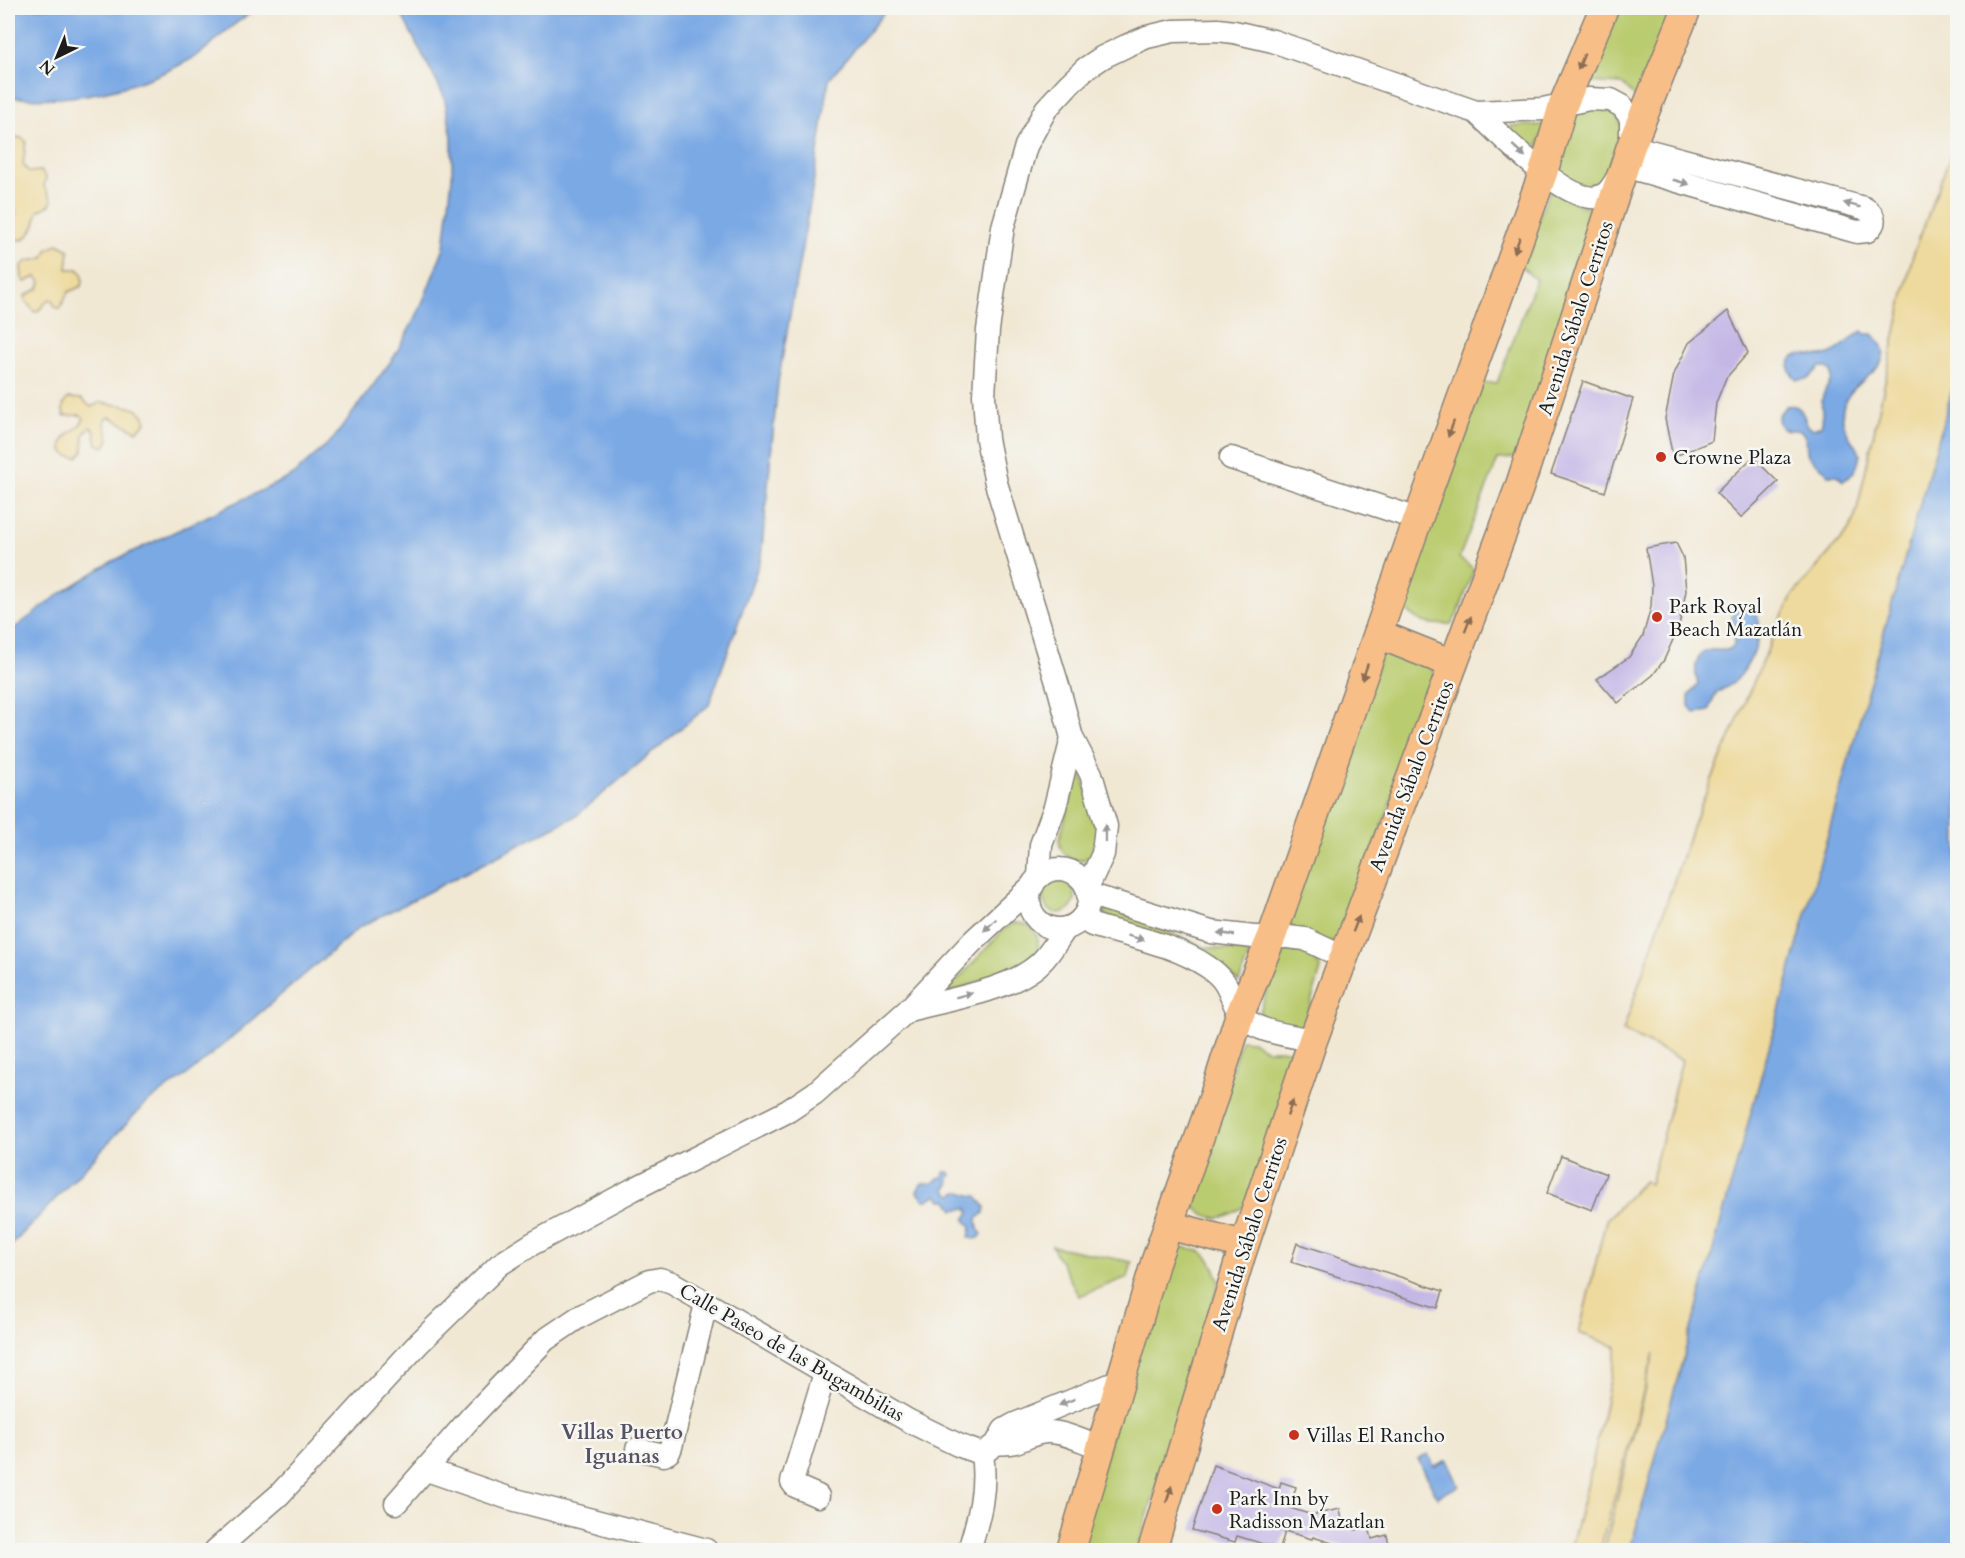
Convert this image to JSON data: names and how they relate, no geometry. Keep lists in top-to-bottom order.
{
  "streets": {
    "main road": ["Avenida Sábalo Cerritos"],
    "street": ["Calle Paseo de las Bugambilias"]
  },
  "districts": ["Villas Puerto Iguanas"],
  "places": [
    "Crowne Plaza",
    "Park Royal Beach Mazatlán",
    "Villas El Rancho",
    "Park Inn by Radisson Mazatlan"
  ],
  "north": "bottom left"
}
